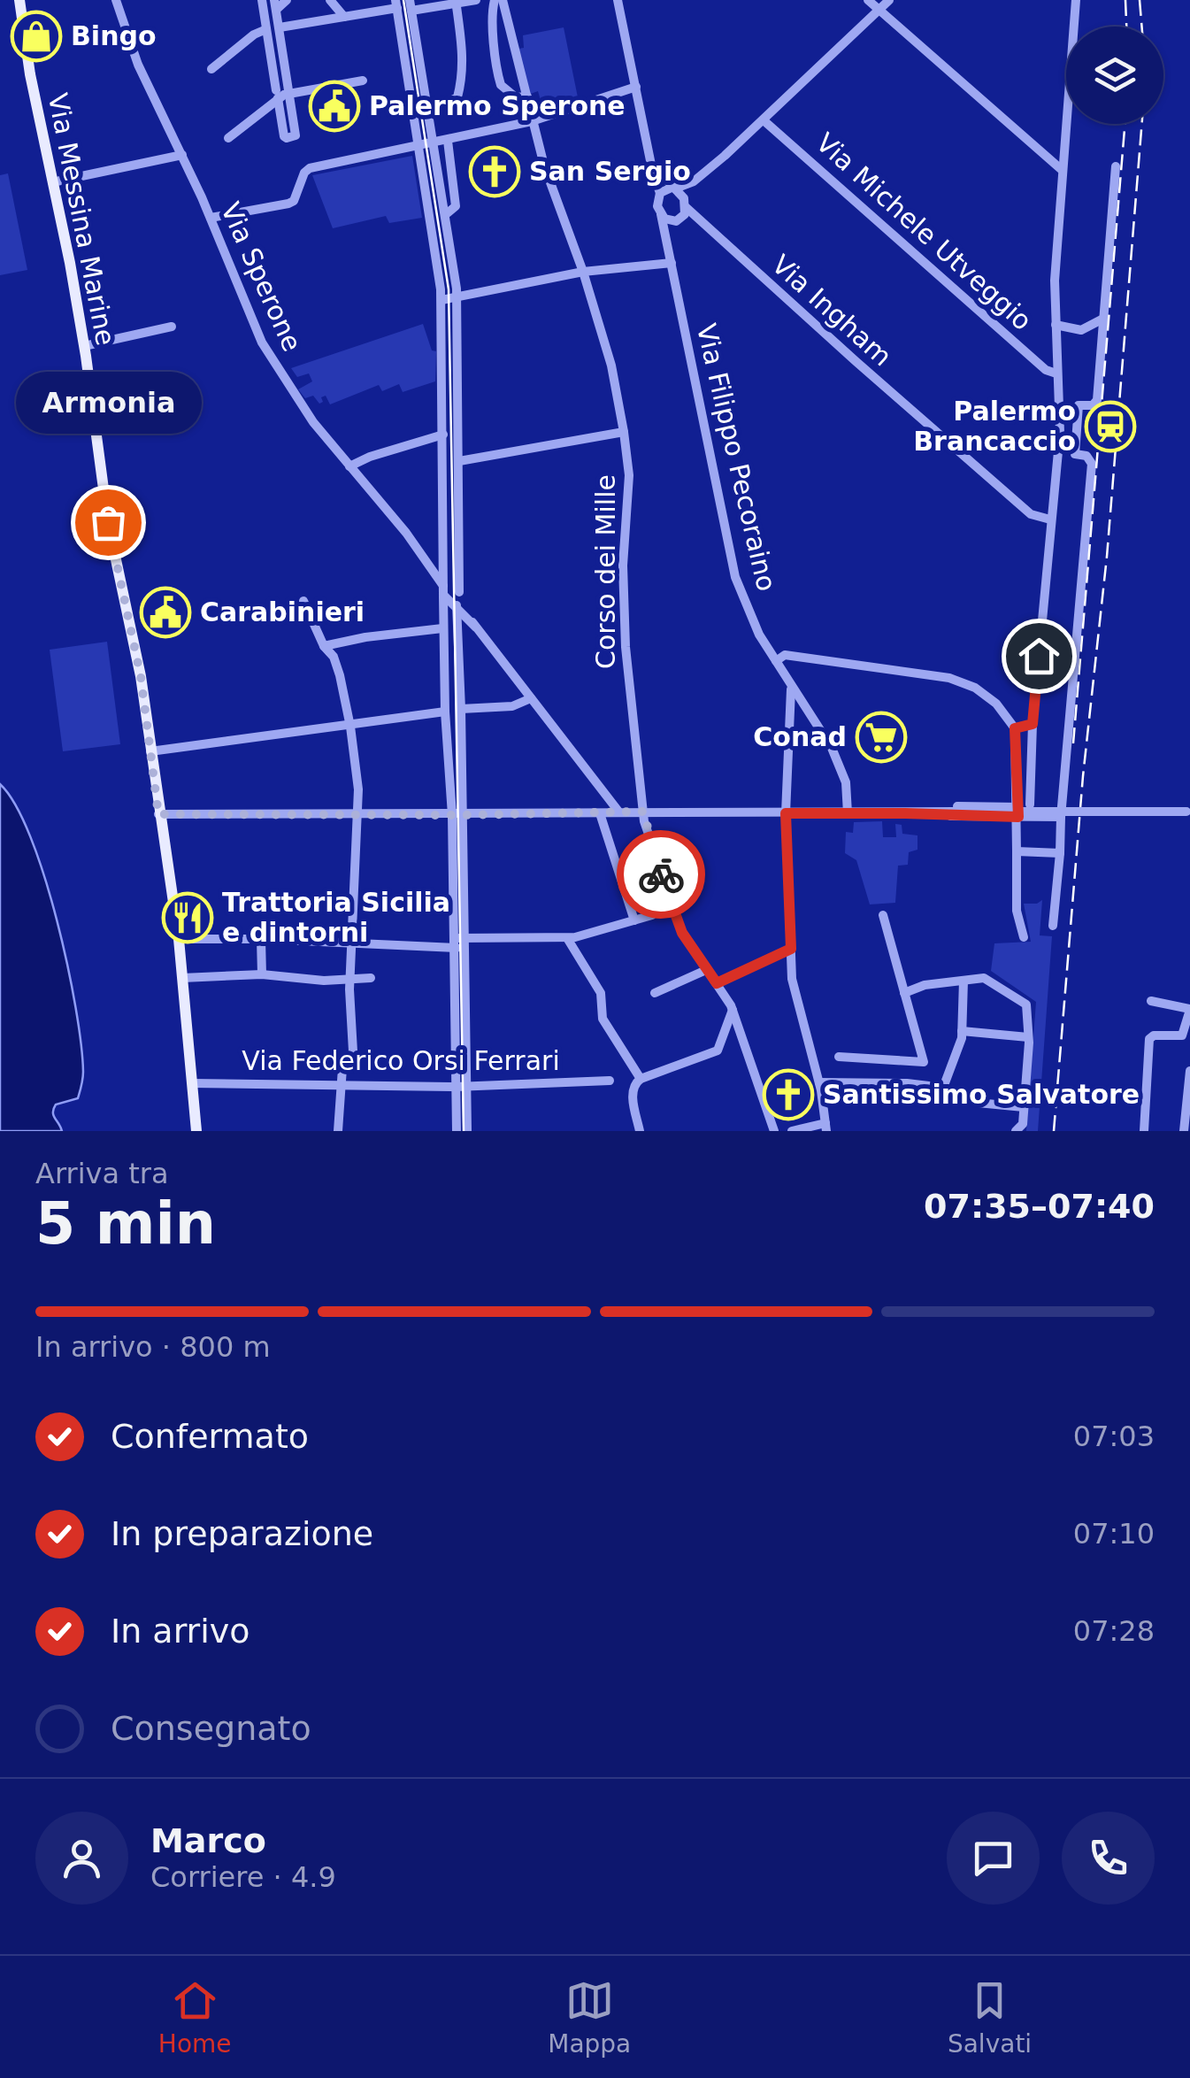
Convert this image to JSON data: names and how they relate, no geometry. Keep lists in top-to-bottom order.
{
  "streets": {
    "main road": ["Via Messina Marine"],
    "street": [
      "Via Michele Utveggio",
      "Via Sperone",
      "Via Ingham",
      "Via Filippo Pecoraino",
      "Corso dei Mille",
      "Via Federico Orsi Ferrari"
    ]
  },
  "crossings": [
    ["Via Messina Marine", "Via Federico Orsi Ferrari"],
    ["Via Ingham", "Via Filippo Pecoraino"]
  ],
  "places": {
    "shop": ["Bingo"],
    "public building": ["Palermo Sperone", "Carabinieri"],
    "church": ["San Sergio", "Santissimo Salvatore"],
    "station": ["Palermo Brancaccio"],
    "other": ["Armonia"],
    "supermarket": ["Conad"],
    "restaurant": ["Trattoria Sicilia e dintorni"]
  },
  "page": {
    "bubble": "Armonia",
    "heading": ["5 min", "Arriva tra", "07:35–07:40"],
    "panel": ["Marco", "Corriere · 4.9"],
    "bar": "In arrivo · 800 m",
    "list": [
      ["Confermato", "07:03"],
      ["In preparazione", "07:10"],
      ["In arrivo", "07:28"],
      "Consegnato"
    ],
    "tabs": ["Home", "Mappa", "Salvati"]
  }
}
